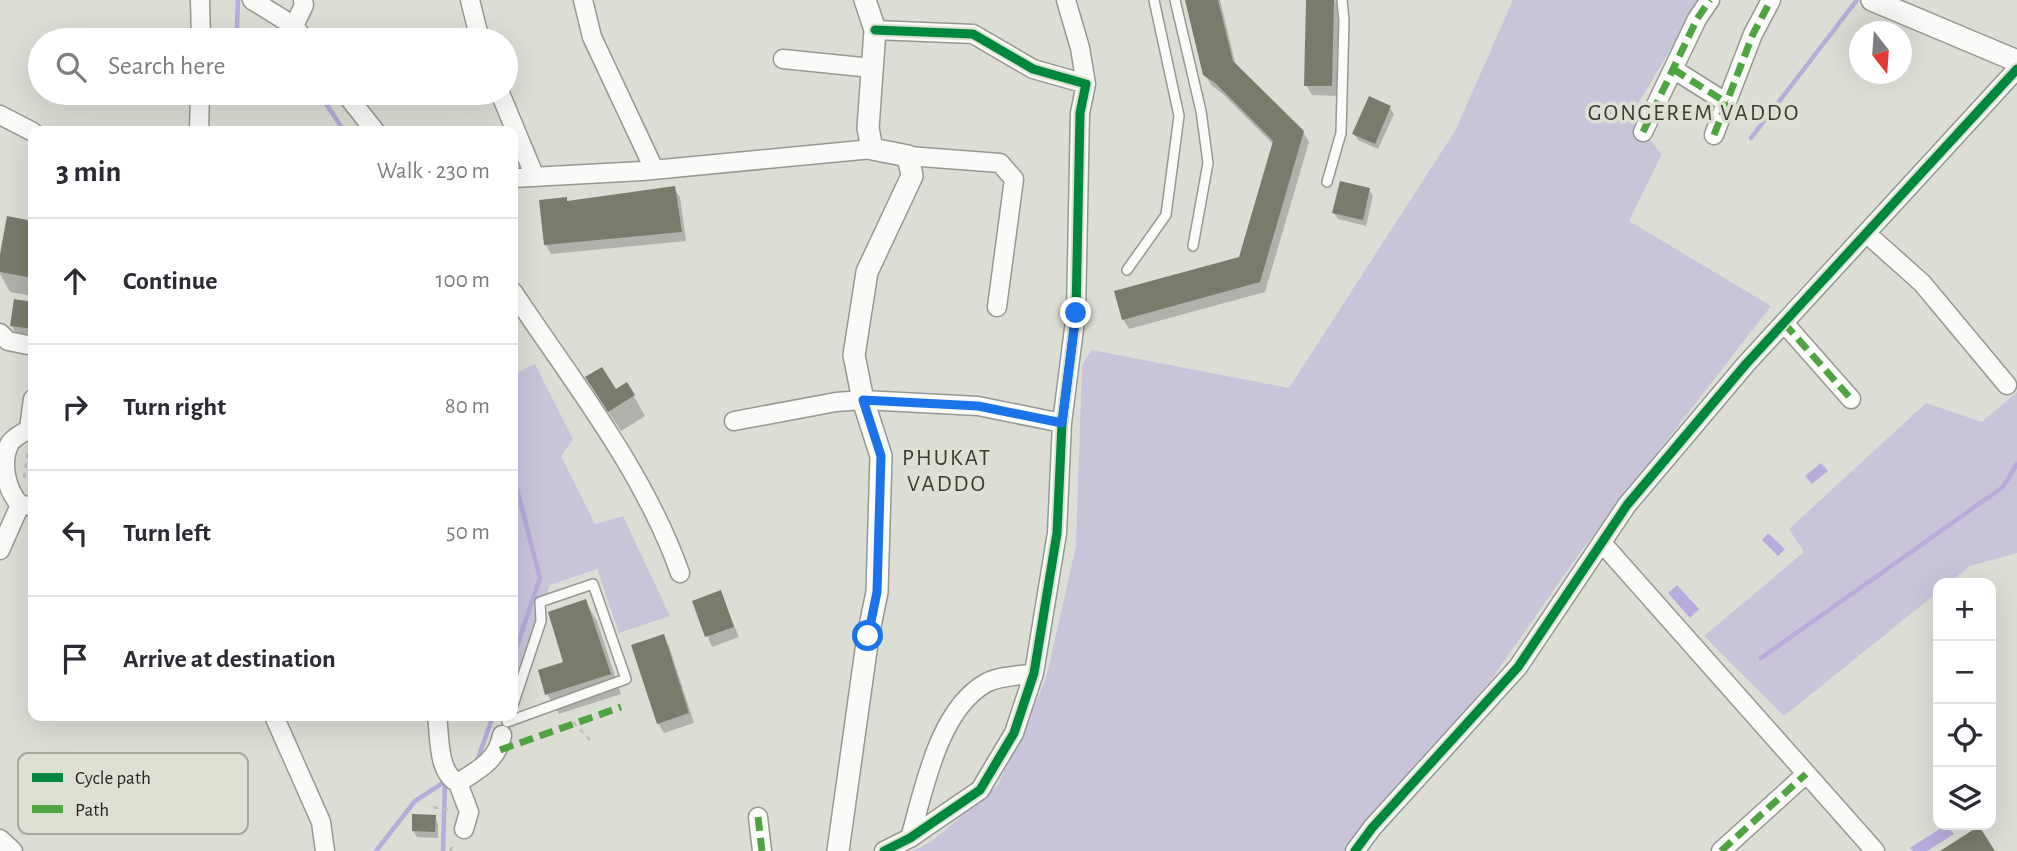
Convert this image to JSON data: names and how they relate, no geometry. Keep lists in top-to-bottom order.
{
  "districts": ["GONGEREM VADDO", "PHUKAT VADDO"],
  "legend": ["Cycle path", "Path"],
  "north": "bottom",
  "page": {
    "search": "Search here",
    "heading": ["3 min", "Walk · 230 m"],
    "list": [
      ["Continue", "100 m"],
      ["Turn right", "80 m"],
      ["Turn left", "50 m"],
      "Arrive at destination"
    ],
    "map_buttons": ["+", "−"]
  }
}
